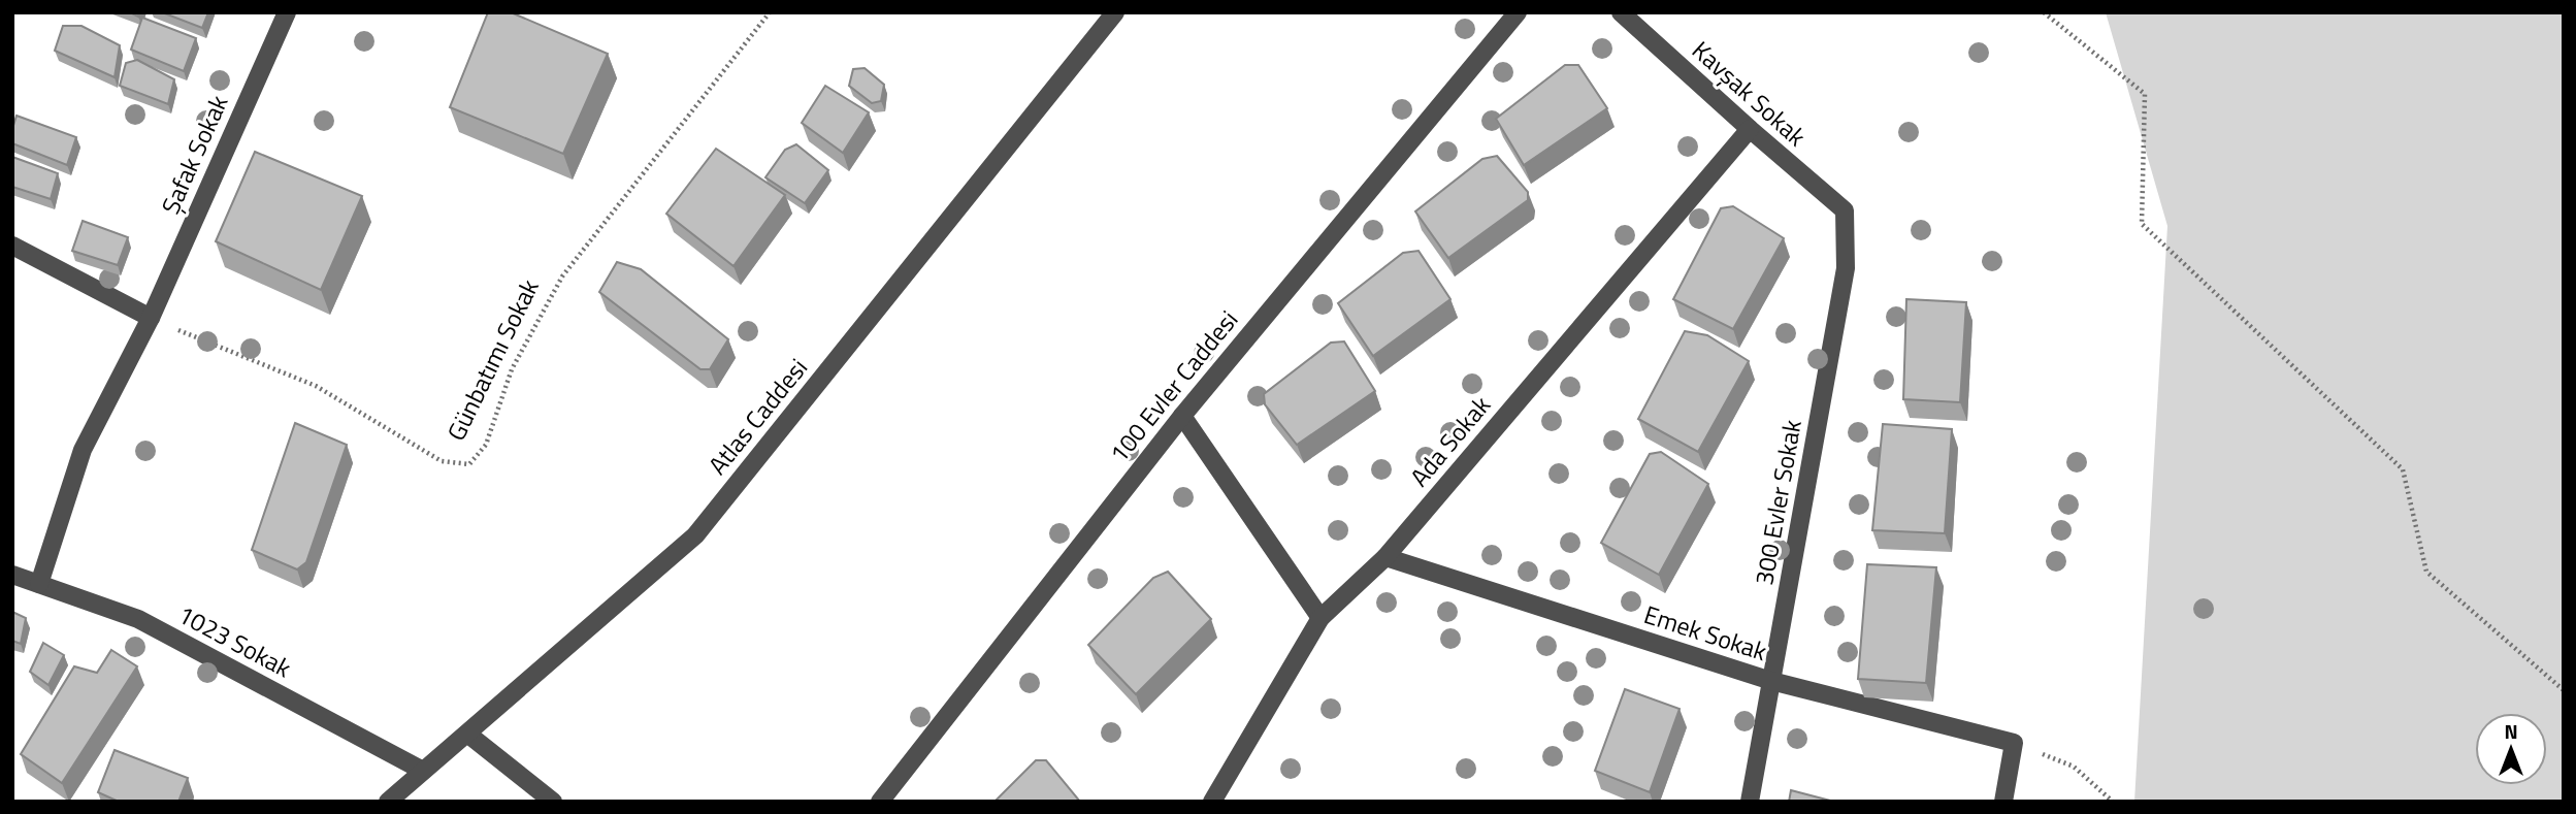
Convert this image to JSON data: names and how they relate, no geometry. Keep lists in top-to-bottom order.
{
  "streets": {
    "street": [
      "Kavşak Sokak",
      "Şafak Sokak",
      "100 Evler Caddesi",
      "Atlas Caddesi",
      "Ada Sokak",
      "300 Evler Sokak",
      "Emek Sokak",
      "1023 Sokak"
    ],
    "path": ["Günbatımı Sokak"]
  },
  "crossings": [
    ["Kavşak Sokak", "Ada Sokak"],
    ["Kavşak Sokak", "300 Evler Sokak"],
    ["Şafak Sokak", "Günbatımı Sokak"],
    ["Şafak Sokak", "1023 Sokak"],
    ["Atlas Caddesi", "1023 Sokak"],
    ["Ada Sokak", "Emek Sokak"],
    ["300 Evler Sokak", "Emek Sokak"]
  ],
  "north": "top"
}
